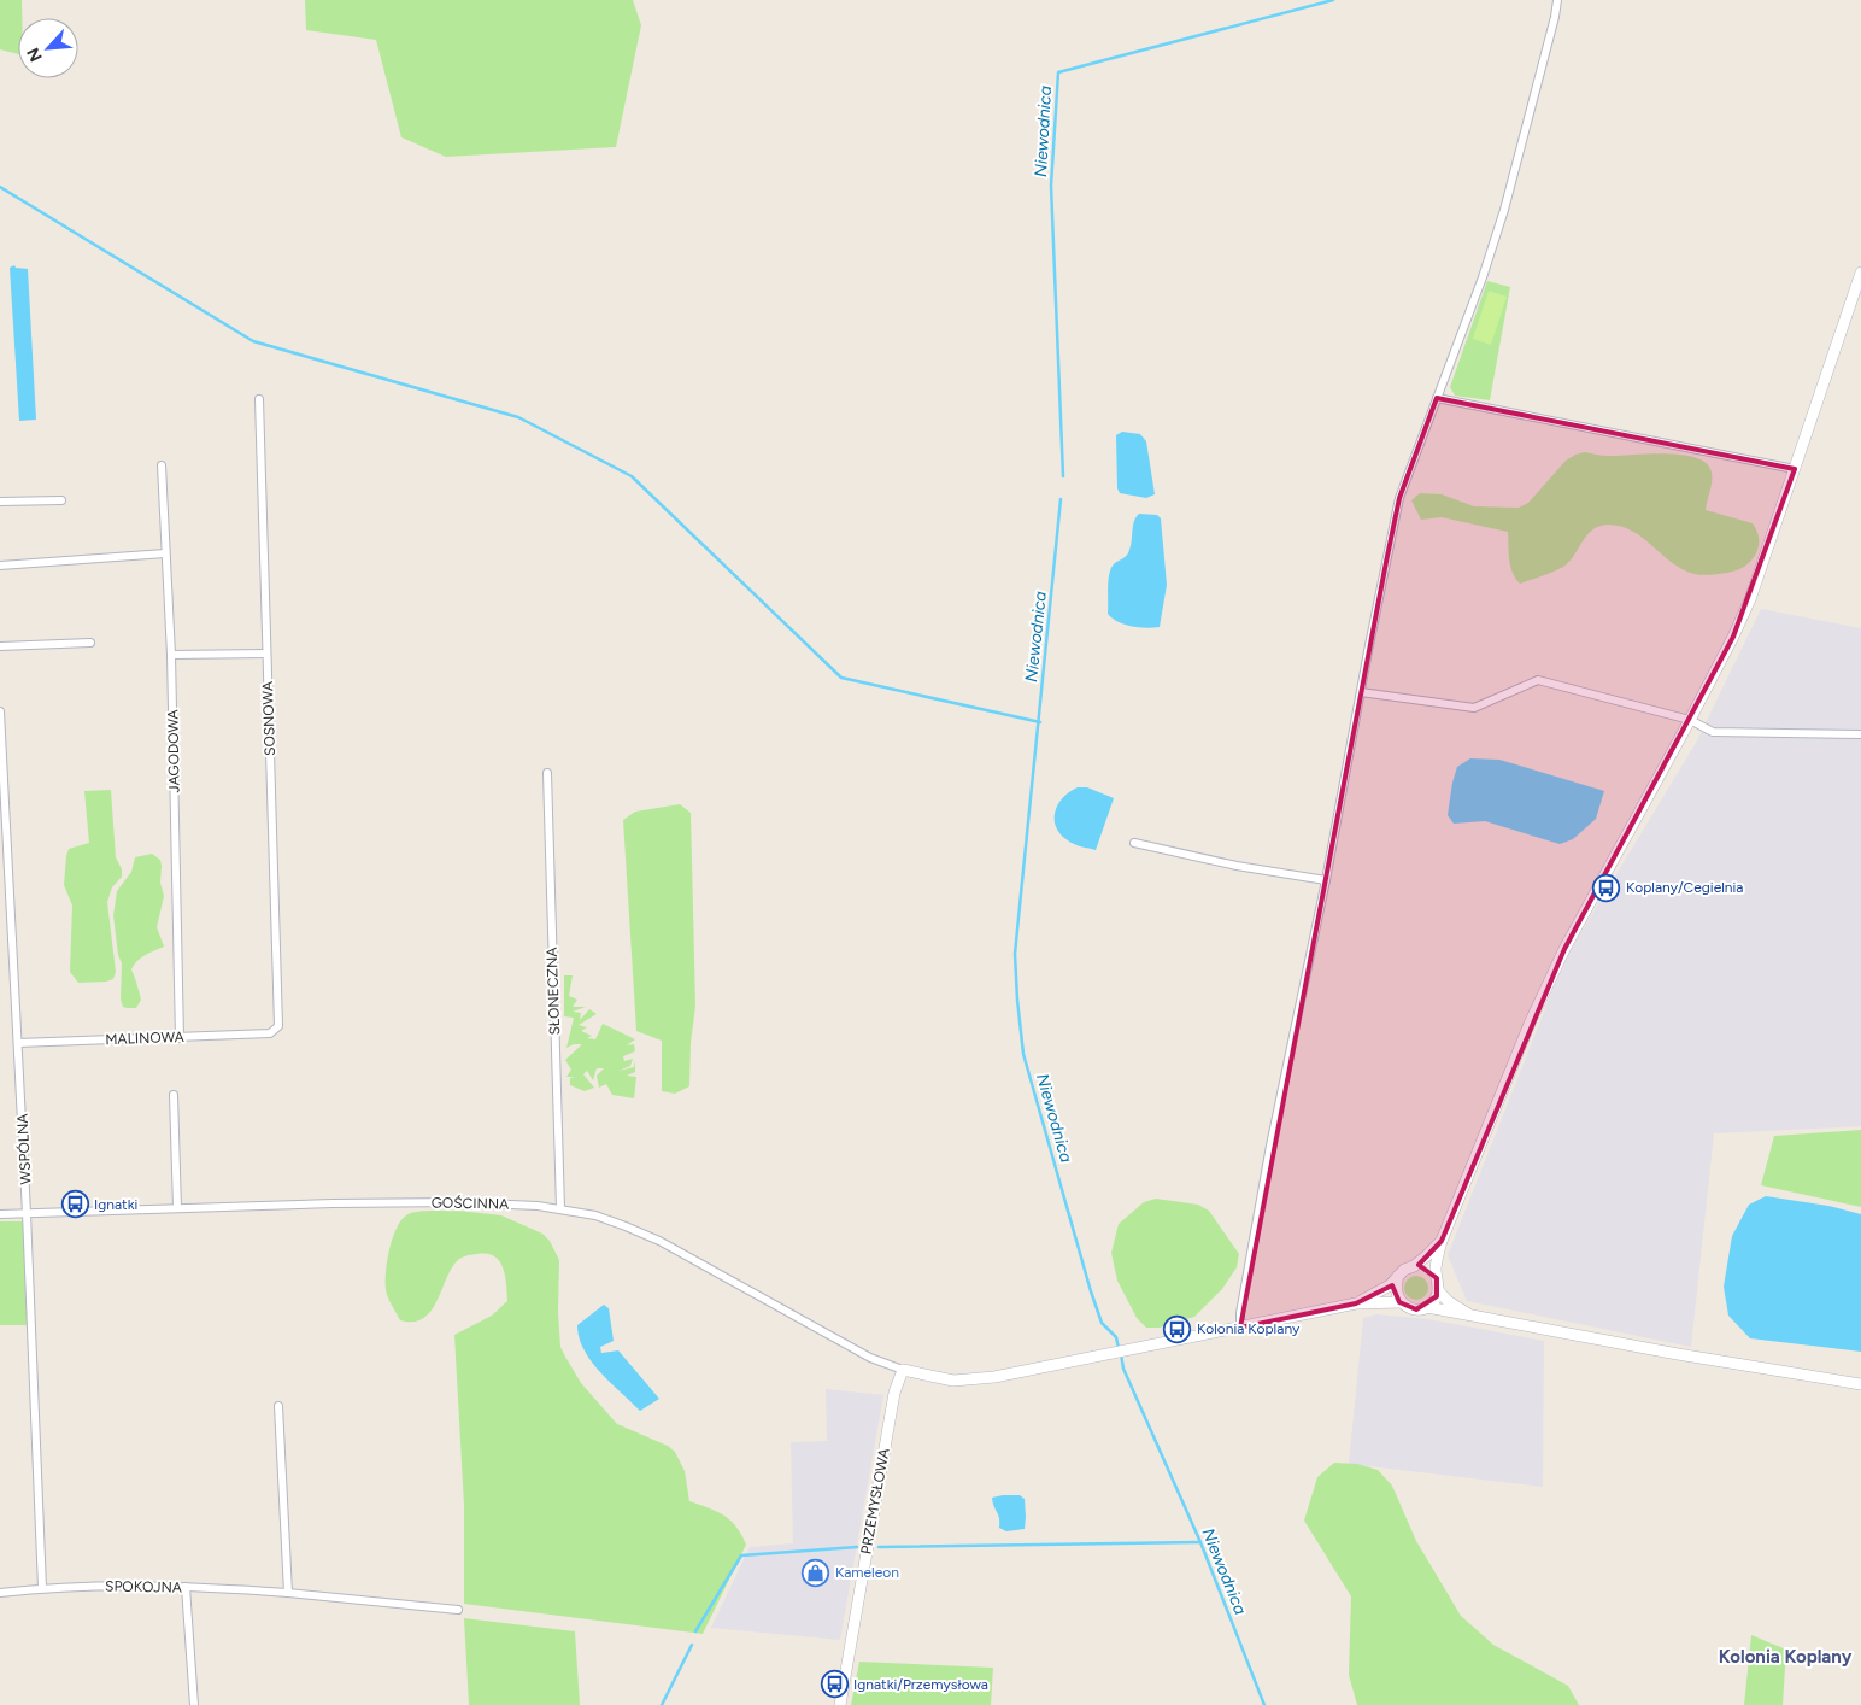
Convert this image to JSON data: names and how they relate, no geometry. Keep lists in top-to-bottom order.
{
  "streets": {
    "street": [
      "SOSNOWA",
      "JAGODOWA",
      "SŁONECZNA",
      "MALINOWA",
      "WSPÓLNA",
      "GOŚCINNA",
      "PRZEMYSŁOWA",
      "SPOKOJNA"
    ]
  },
  "crossings": [
    ["SOSNOWA", "MALINOWA"],
    ["JAGODOWA", "MALINOWA"],
    ["SŁONECZNA", "GOŚCINNA"],
    ["MALINOWA", "WSPÓLNA"],
    ["WSPÓLNA", "GOŚCINNA"],
    ["WSPÓLNA", "SPOKOJNA"],
    ["GOŚCINNA", "PRZEMYSŁOWA"]
  ],
  "districts": ["Kolonia Koplany"],
  "water": ["Niewodnica"],
  "places": {
    "bus stop": [
      "Koplany/Cegielnia",
      "Ignatki",
      "Kolonia Koplany",
      "Ignatki/Przemysłowa"
    ],
    "shop": ["Kameleon"]
  },
  "north": "bottom left"
}
